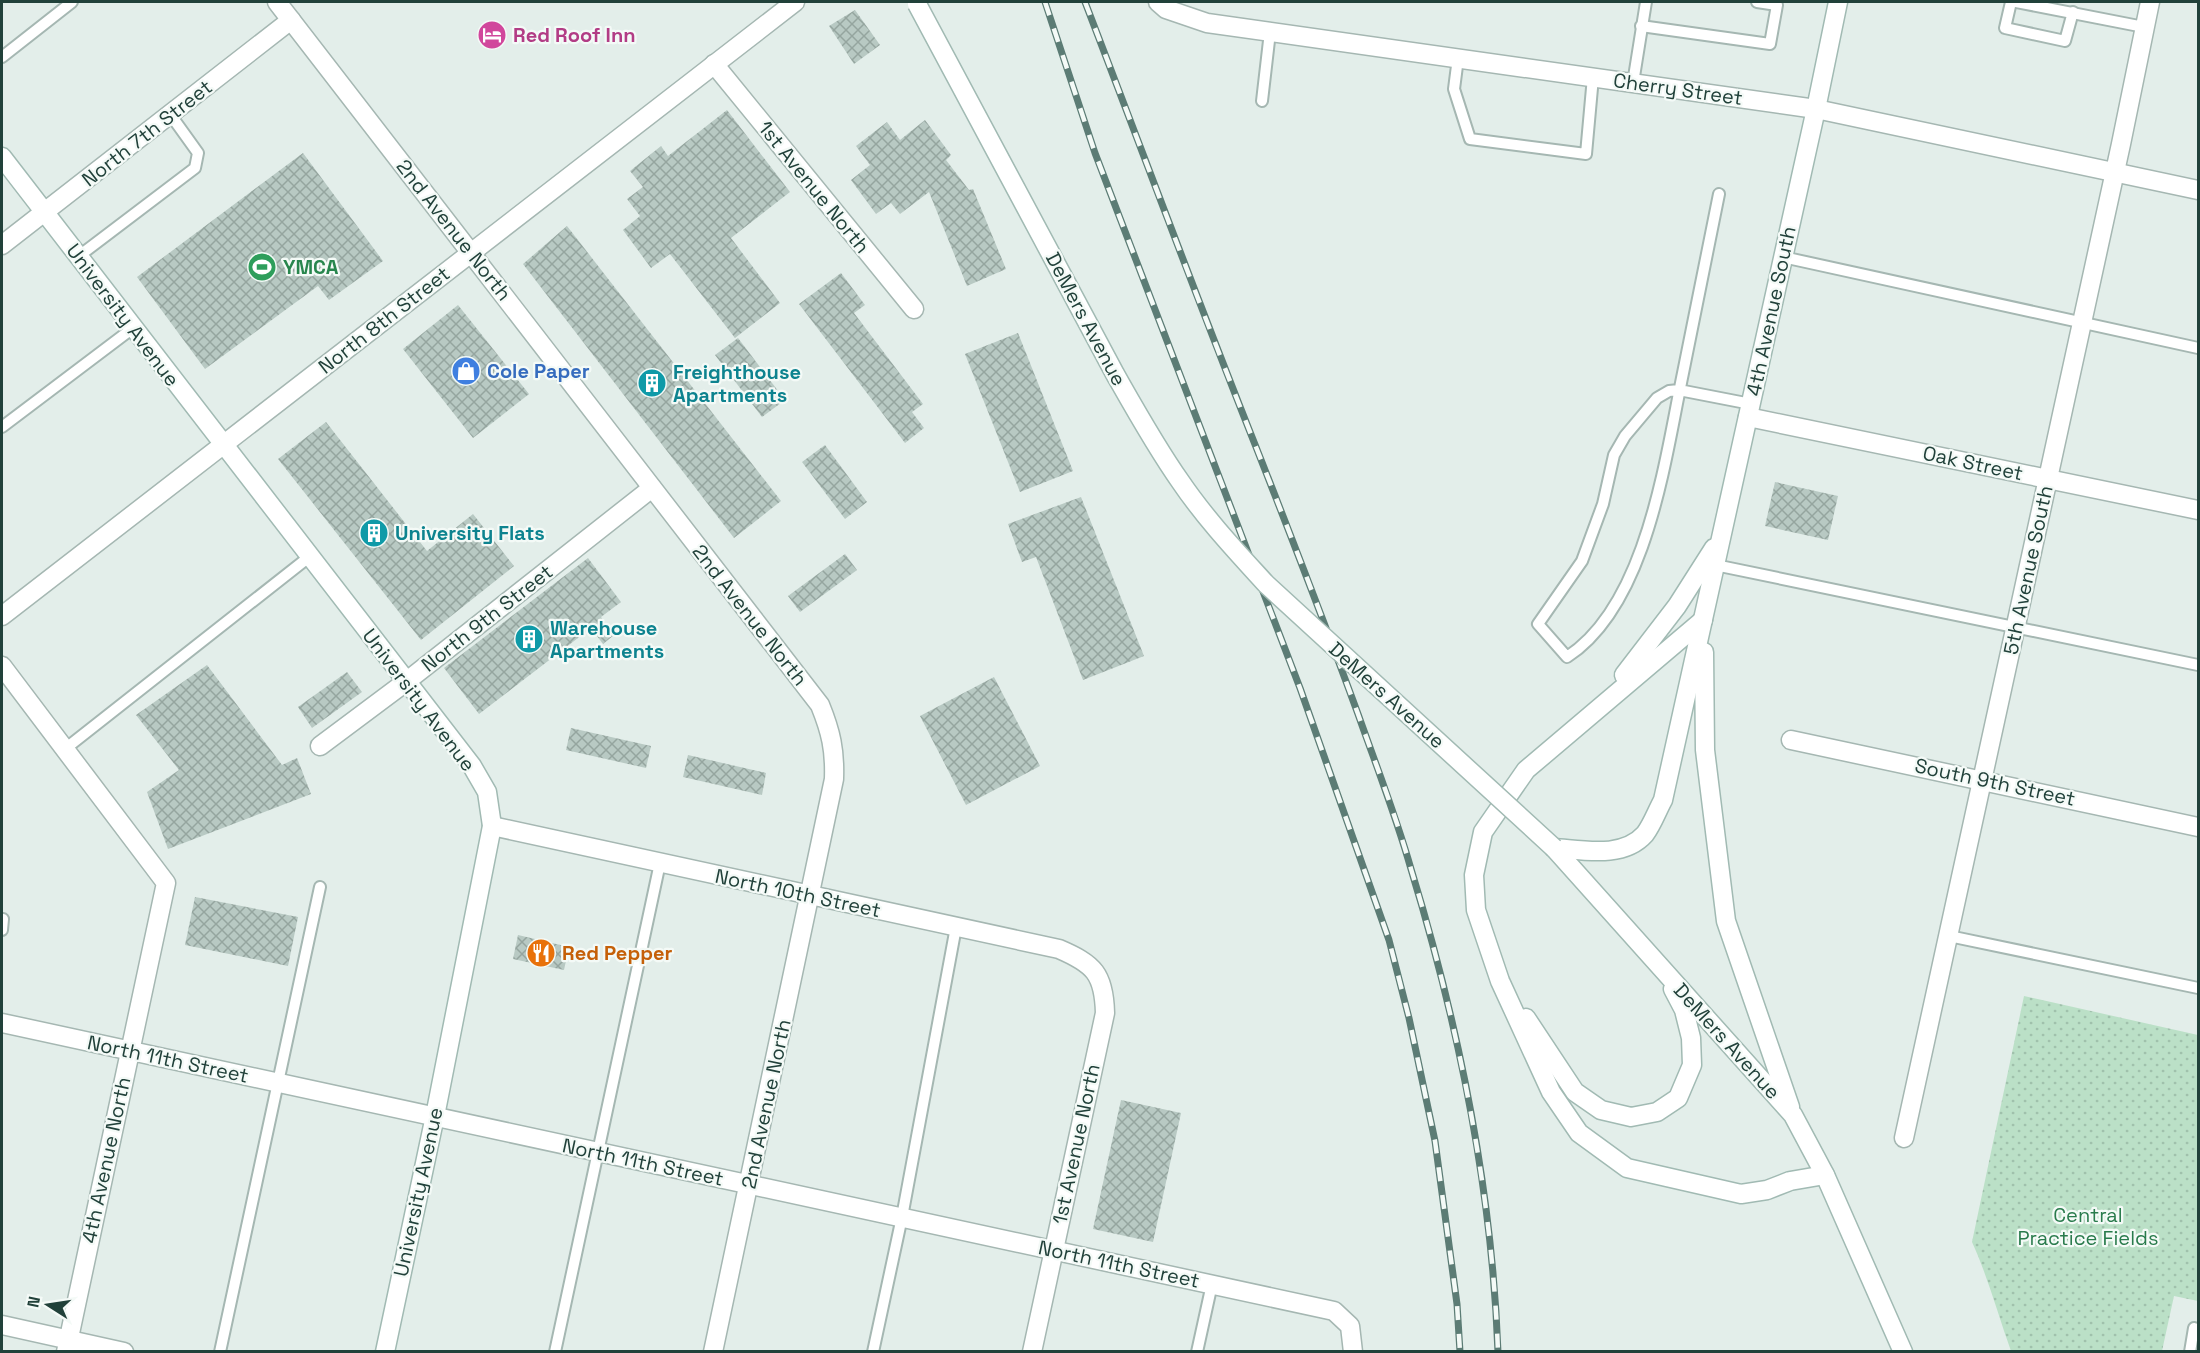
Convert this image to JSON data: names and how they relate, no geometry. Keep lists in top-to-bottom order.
{
  "streets": {
    "street": [
      "Cherry Street",
      "North 7th Street",
      "1st Avenue North",
      "2nd Avenue North",
      "4th Avenue South",
      "University Avenue",
      "DeMers Avenue",
      "North 8th Street",
      "Oak Street",
      "5th Avenue South",
      "North 9th Street",
      "South 9th Street",
      "North 10th Street",
      "North 11th Street",
      "4th Avenue North"
    ]
  },
  "crossings": [
    ["Cherry Street", "4th Avenue South"],
    ["Cherry Street", "5th Avenue South"],
    ["North 7th Street", "2nd Avenue North"],
    ["North 7th Street", "University Avenue"],
    ["1st Avenue North", "North 8th Street"],
    ["1st Avenue North", "North 10th Street"],
    ["1st Avenue North", "North 11th Street"],
    ["2nd Avenue North", "North 8th Street"],
    ["2nd Avenue North", "North 9th Street"],
    ["2nd Avenue North", "North 10th Street"],
    ["2nd Avenue North", "North 11th Street"],
    ["4th Avenue South", "Oak Street"],
    ["University Avenue", "North 8th Street"],
    ["University Avenue", "North 9th Street"],
    ["University Avenue", "North 10th Street"],
    ["University Avenue", "North 11th Street"],
    ["Oak Street", "5th Avenue South"],
    ["5th Avenue South", "South 9th Street"],
    ["North 11th Street", "4th Avenue North"]
  ],
  "parks": ["Central Practice Fields"],
  "places": {
    "hotel": ["Red Roof Inn"],
    "sports": ["YMCA"],
    "shop": ["Cole Paper"],
    "building": ["Freighthouse Apartments", "University Flats", "Warehouse Apartments"],
    "restaurant": ["Red Pepper"]
  },
  "north": "left"
}
